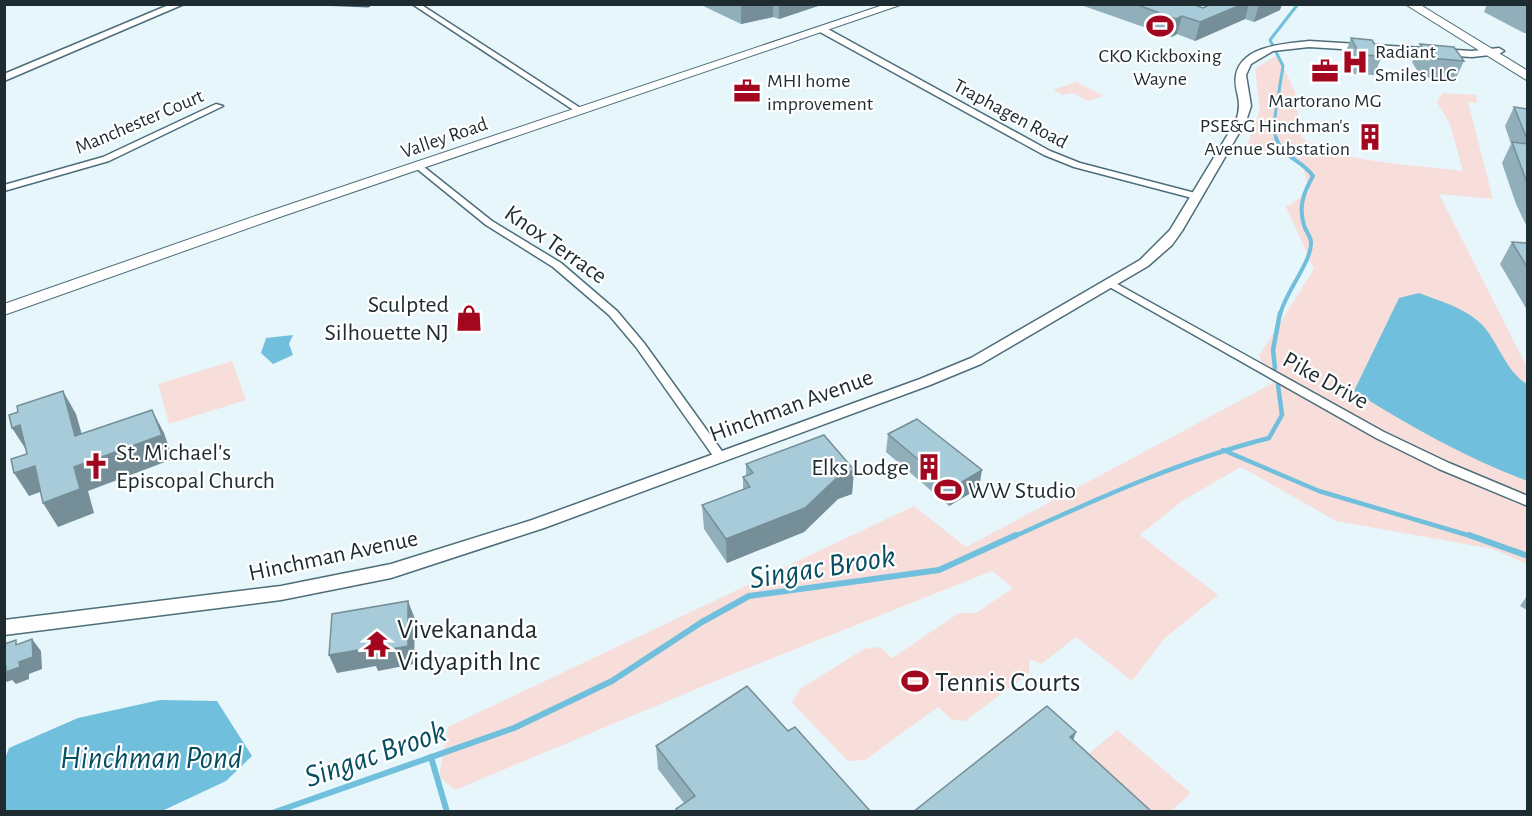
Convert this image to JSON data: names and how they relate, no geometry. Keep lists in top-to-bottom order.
{
  "streets": {
    "main road": ["Valley Road"],
    "street": [
      "Traphagen Road",
      "Manchester Court",
      "Knox Terrace",
      "Pike Drive",
      "Hinchman Avenue"
    ]
  },
  "crossings": [
    ["Traphagen Road", "Valley Road"],
    ["Traphagen Road", "Hinchman Avenue"],
    ["Valley Road", "Knox Terrace"],
    ["Knox Terrace", "Hinchman Avenue"],
    ["Pike Drive", "Hinchman Avenue"]
  ],
  "water": ["Singac Brook", "Hinchman Pond"],
  "places": {
    "sports": ["CKO Kickboxing Wayne", "WW Studio", "Tennis Courts"],
    "hospital": ["Radiant Smiles LLC"],
    "office": ["Martorano MG", "MHI home improvement"],
    "building": ["PSE&G Hinchman's Avenue Substation", "Elks Lodge"],
    "shop": ["Sculpted Silhouette NJ"],
    "church": ["St. Michael's Episcopal Church"],
    "temple": ["Vivekananda Vidyapith Inc"]
  }
}
